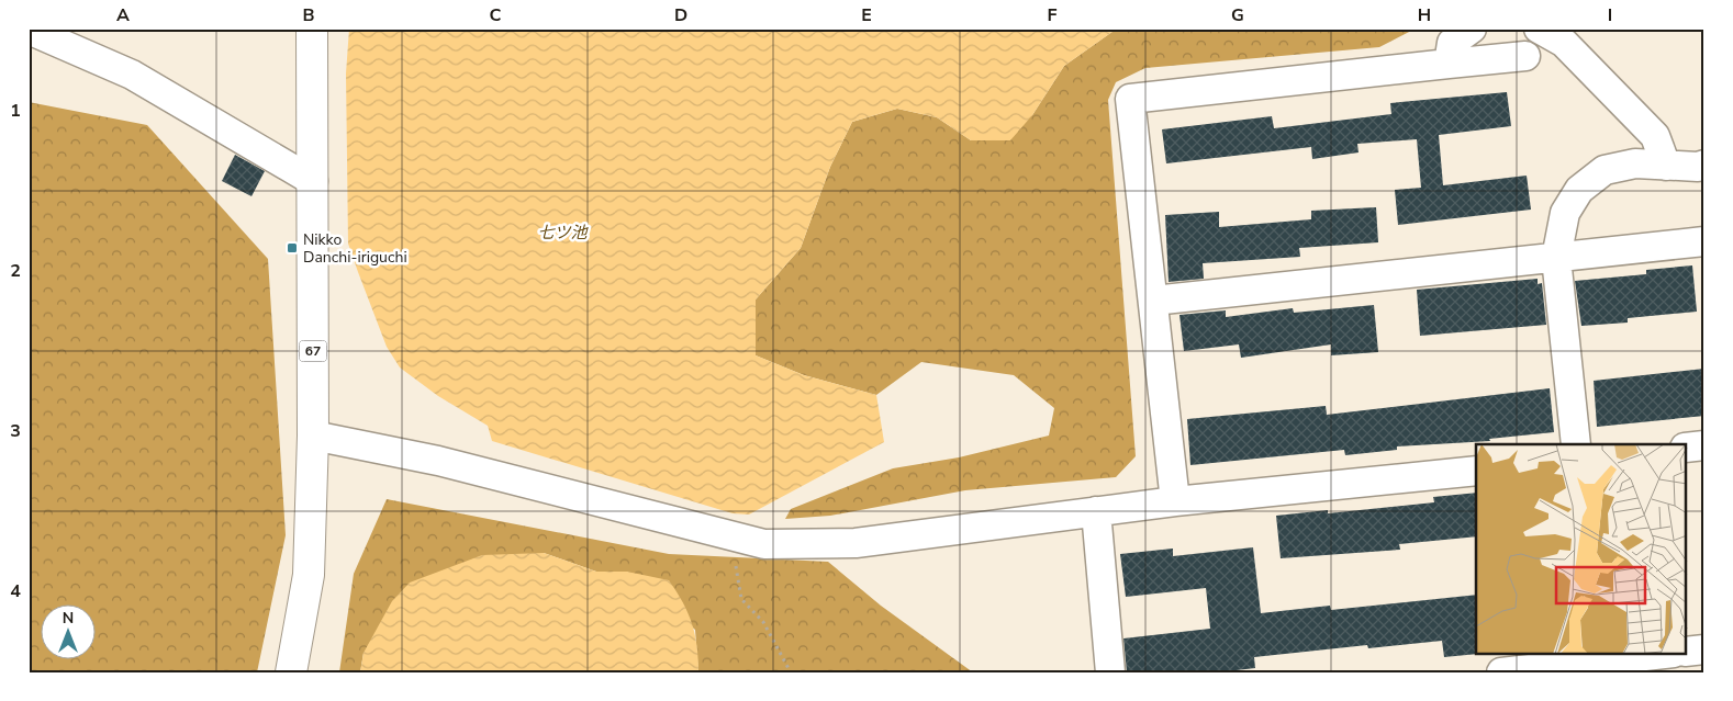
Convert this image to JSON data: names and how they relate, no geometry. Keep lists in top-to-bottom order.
{
  "streets": {
    "main road": ["67"]
  },
  "water": ["七ツ池"],
  "places": {
    "transit": ["Nikko Danchi-iriguchi"]
  },
  "north": "top",
  "grid": {
    "columns": [
      "A",
      "B",
      "C",
      "D",
      "E",
      "F",
      "G",
      "H",
      "I"
    ],
    "rows": [
      "1",
      "2",
      "3",
      "4"
    ]
  }
}
